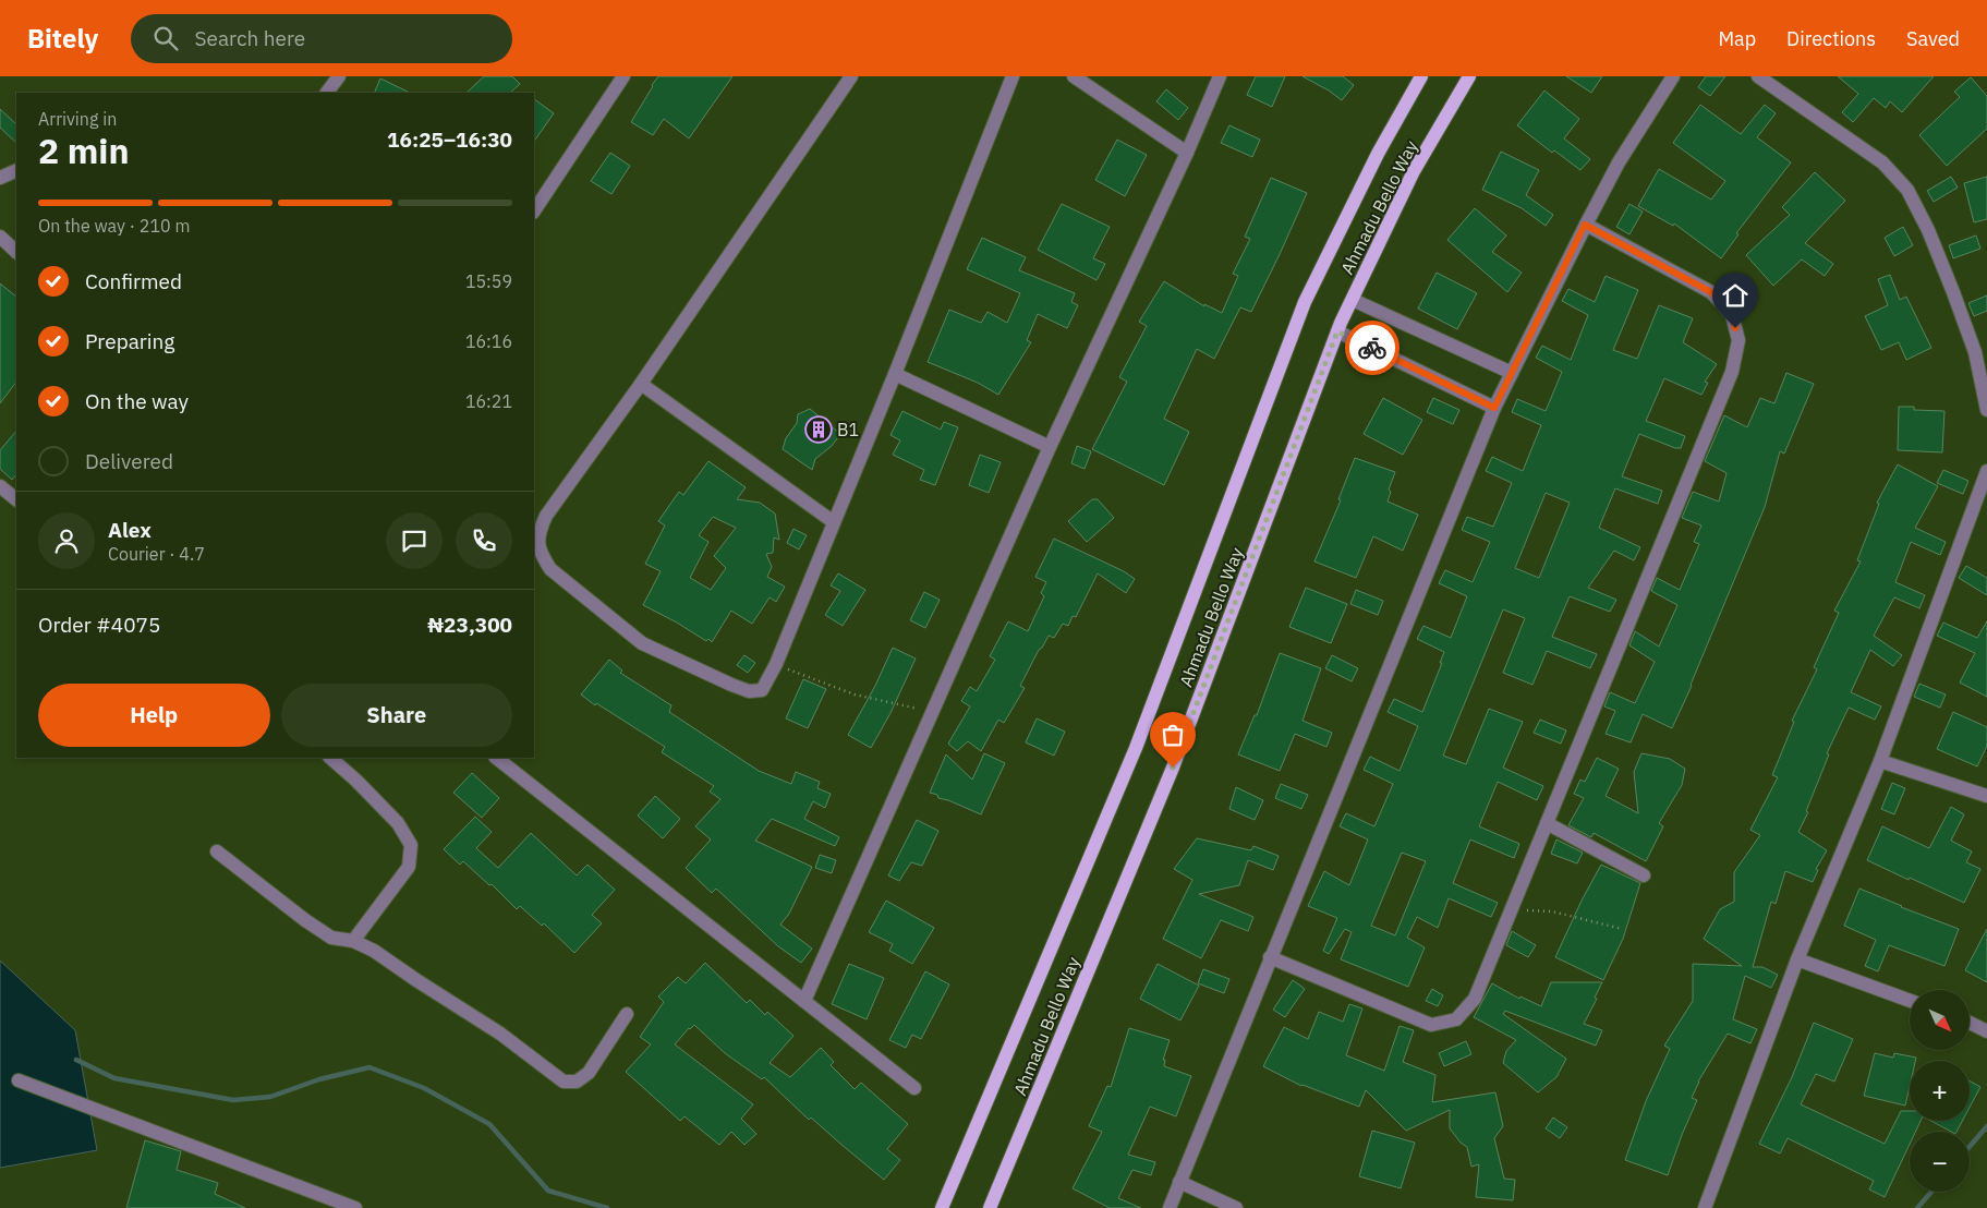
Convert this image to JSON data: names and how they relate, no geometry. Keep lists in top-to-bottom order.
{
  "streets": {
    "main road": ["Ahmadu Bello Way"]
  },
  "places": {
    "building": ["B1"]
  },
  "north": "bottom right",
  "page": {
    "header": "Bitely",
    "search": "Search here",
    "nav": ["Map", "Directions", "Saved"],
    "heading": ["2 min", "Arriving in", "16:25–16:30"],
    "panel": [
      "Alex",
      "Courier · 4.7",
      "Order #4075",
      "₦23,300"
    ],
    "bar": "On the way · 210 m",
    "list": [
      ["Confirmed", "15:59"],
      ["Preparing", "16:16"],
      ["On the way", "16:21"],
      "Delivered"
    ],
    "buttons": ["Help", "Share"],
    "map_buttons": ["+", "−"]
  }
}
